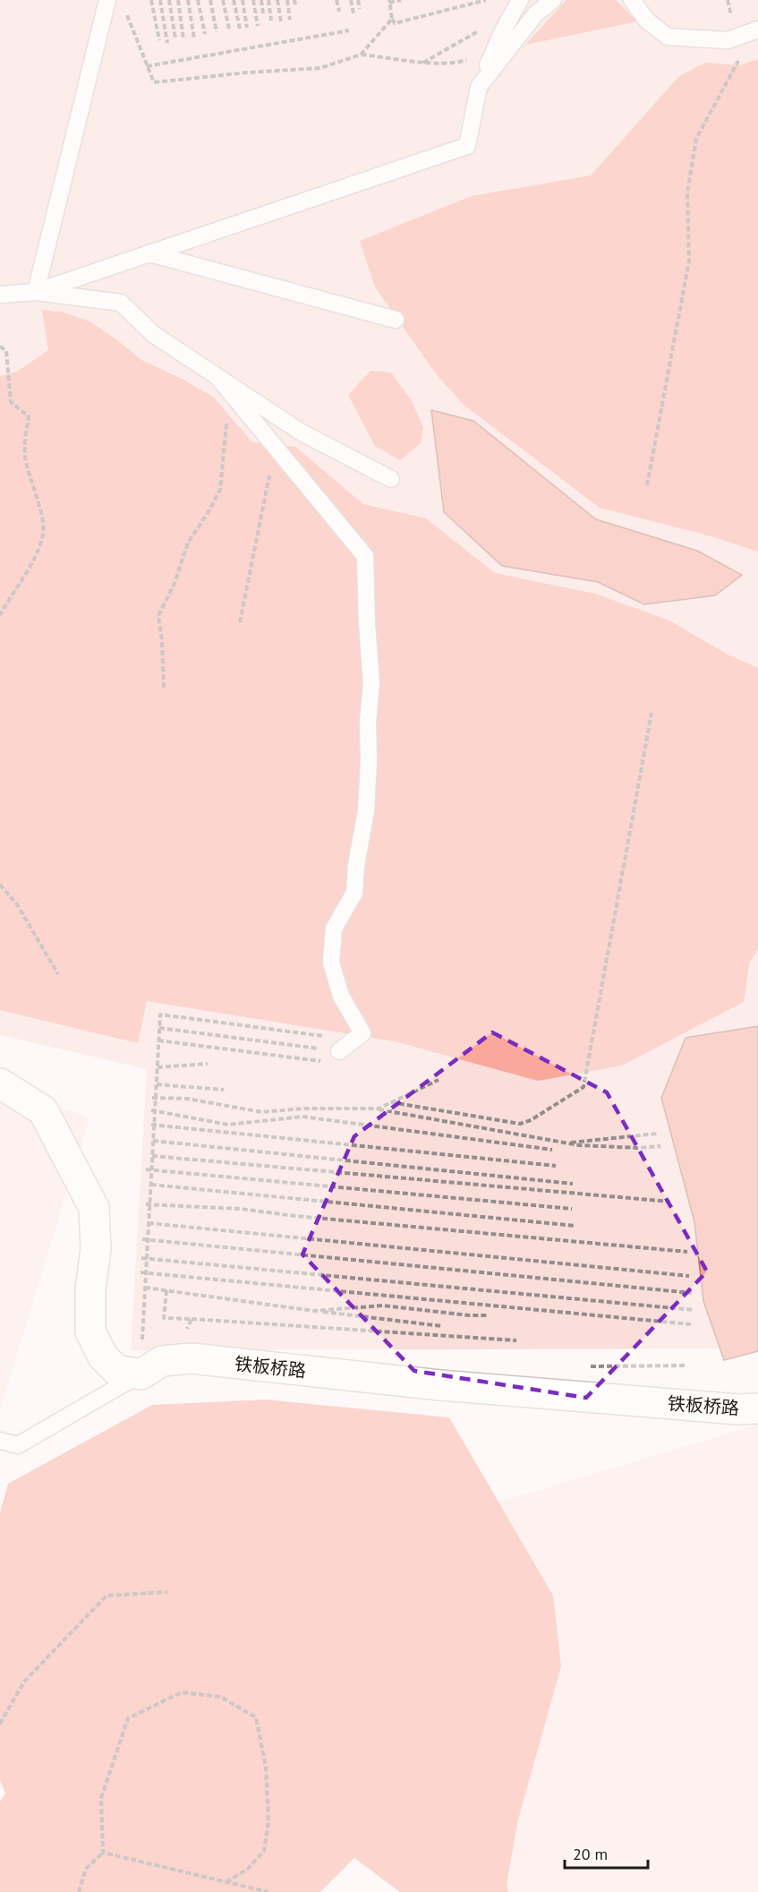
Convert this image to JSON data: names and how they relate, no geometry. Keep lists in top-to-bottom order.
{
  "streets": {
    "street": ["铁板桥路"]
  },
  "scale_bar": "20 m"
}
